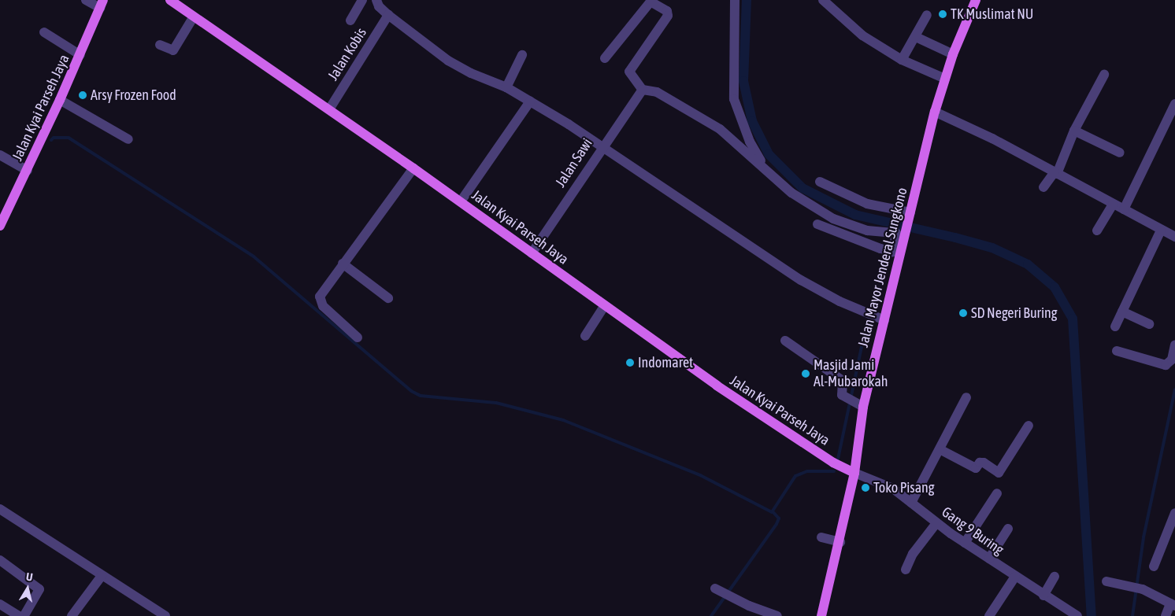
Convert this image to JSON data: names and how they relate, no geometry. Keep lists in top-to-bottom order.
{
  "streets": {
    "main road": ["Jalan Kyai Parseh Jaya", "Jalan Mayor Jenderal Sungkono"],
    "street": ["Jalan Kobis", "Jalan Sawi", "Gang 9 Buring"]
  },
  "crossings": [
    ["Jalan Kobis", "Jalan Kyai Parseh Jaya"],
    ["Jalan Kyai Parseh Jaya", "Jalan Sawi"],
    ["Jalan Kyai Parseh Jaya", "Jalan Mayor Jenderal Sungkono"],
    ["Jalan Kyai Parseh Jaya", "Gang 9 Buring"],
    ["Jalan Mayor Jenderal Sungkono", "Gang 9 Buring"]
  ],
  "places": [
    "TK Muslimat NU",
    "Arsy Frozen Food",
    "SD Negeri Buring",
    "Indomaret",
    "Masjid Jami Al-Mubarokah",
    "Toko Pisang"
  ],
  "north": "top"
}
